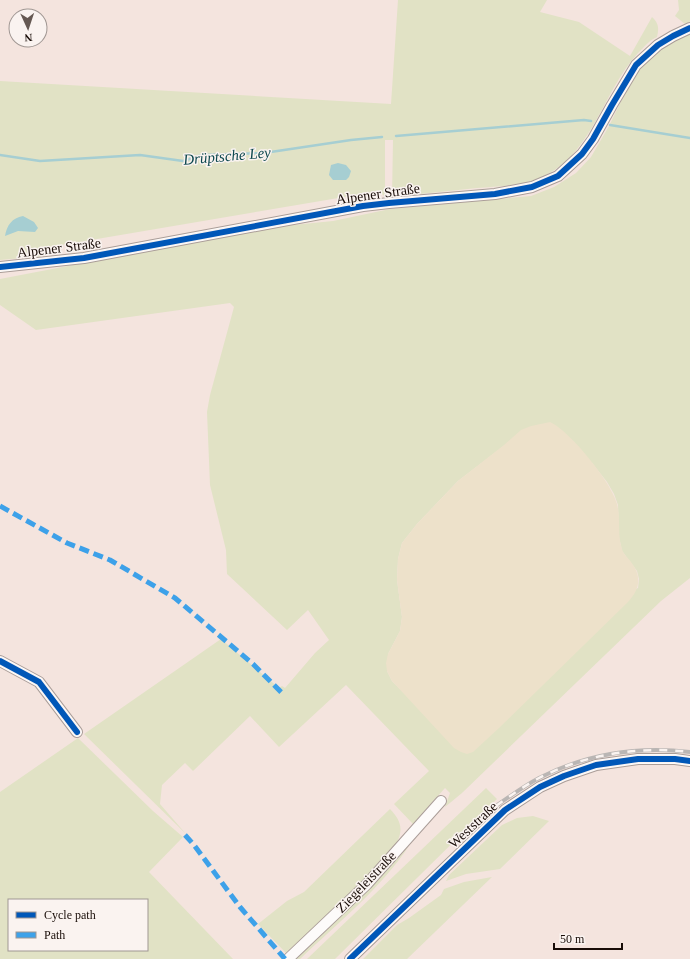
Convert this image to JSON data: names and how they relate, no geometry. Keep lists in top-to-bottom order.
{
  "streets": {
    "street": ["Alpener Straße", "Weststraße", "Ziegeleistraße"]
  },
  "water": ["Drüptsche Ley"],
  "legend": ["Cycle path", "Path"],
  "scale_bar": "50 m",
  "north": "bottom"
}
